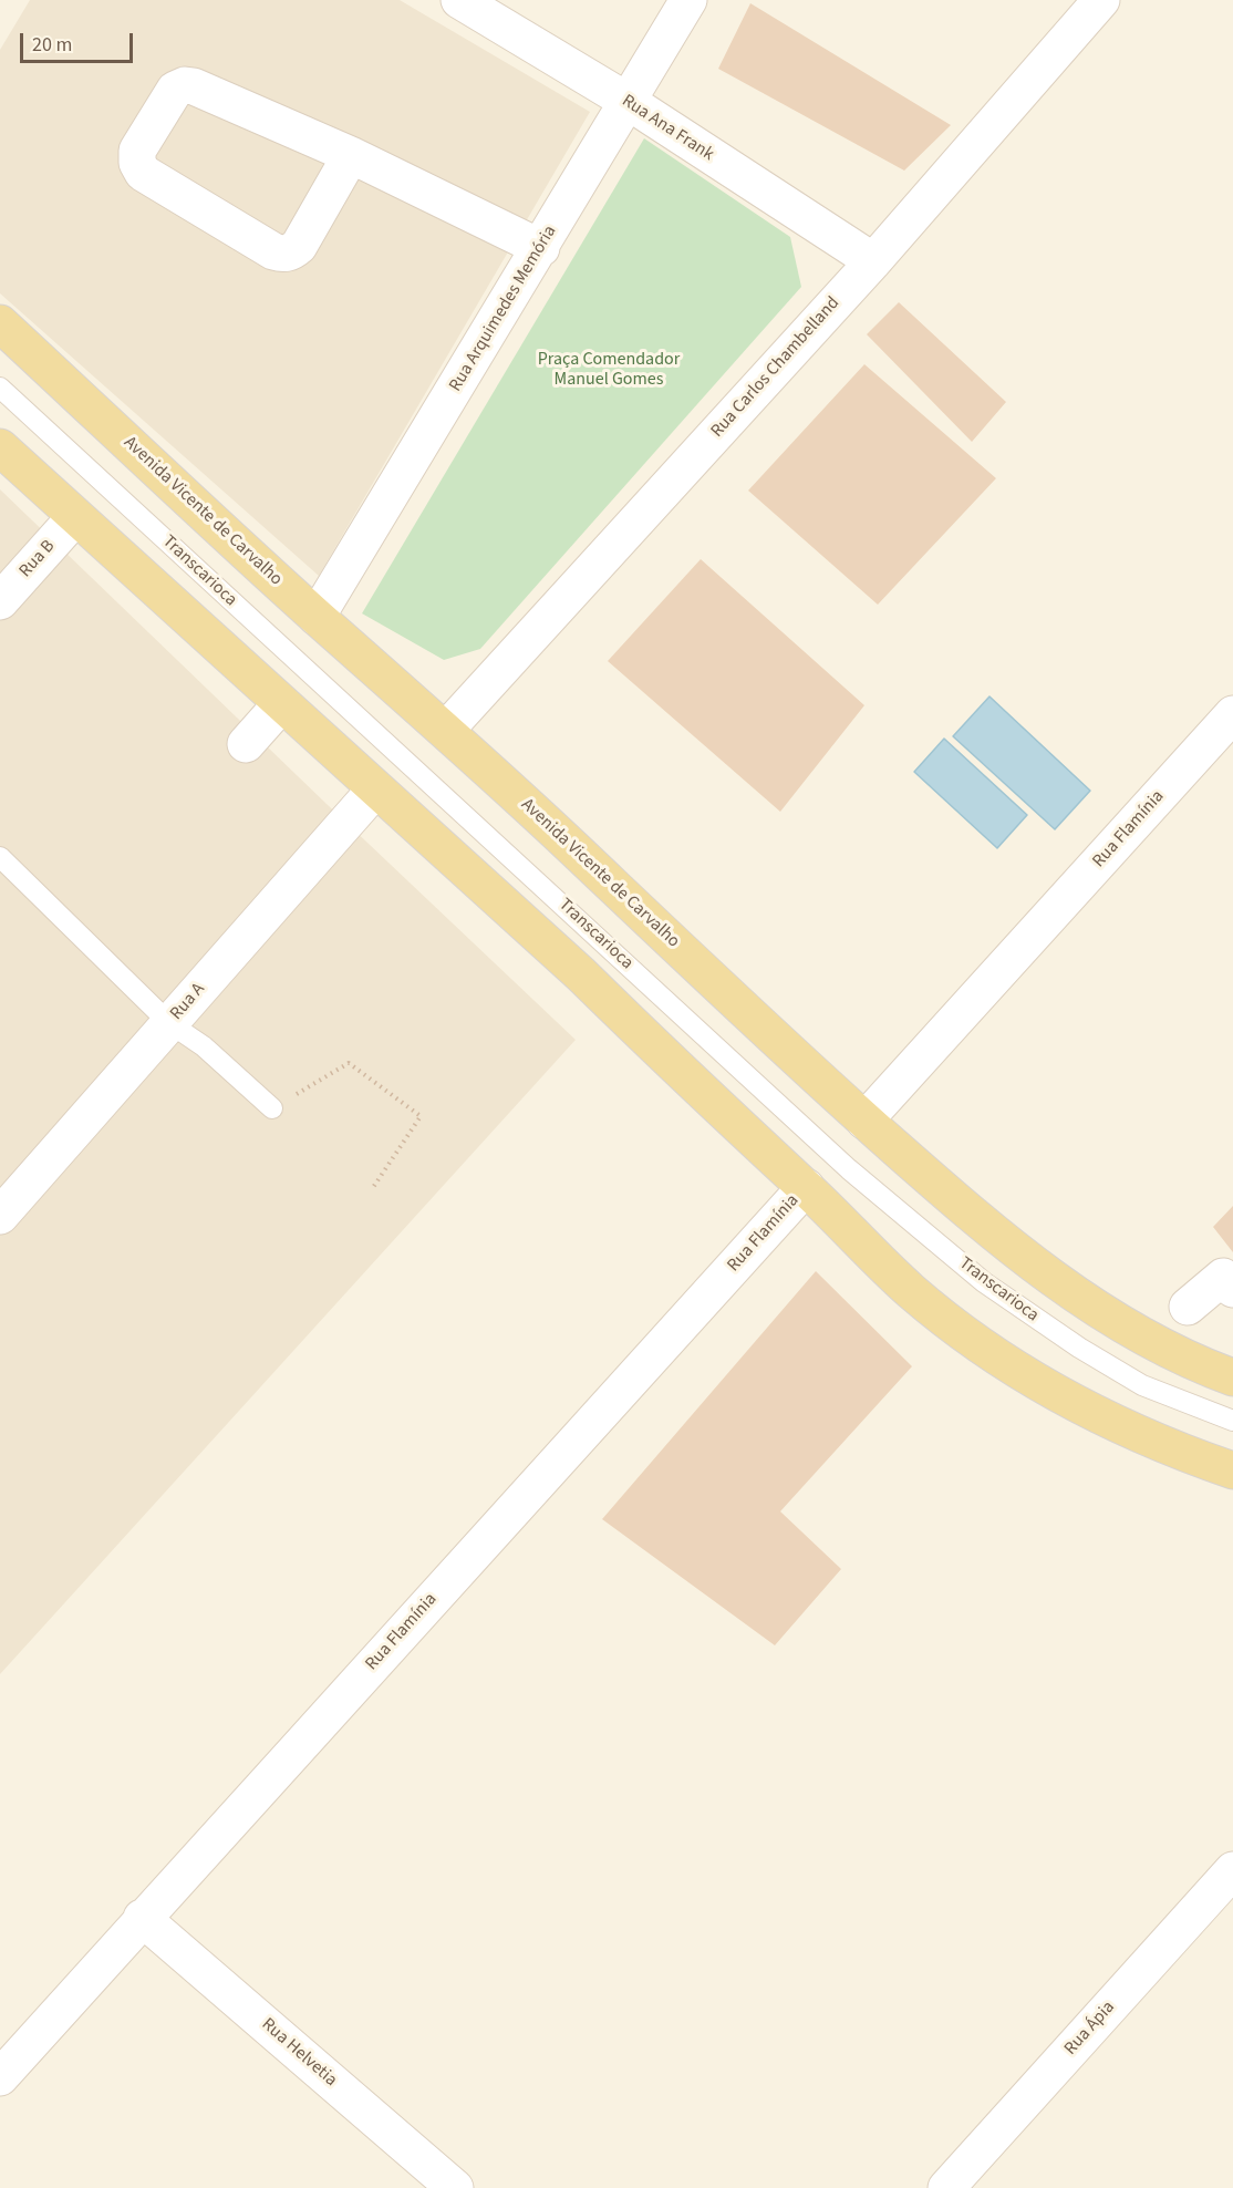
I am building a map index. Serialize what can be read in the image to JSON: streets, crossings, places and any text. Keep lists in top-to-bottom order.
{
  "streets": {
    "main road": ["Avenida Vicente de Carvalho"],
    "street": [
      "Rua Ana Frank",
      "Rua Arquimedes Memória",
      "Rua Carlos Chambelland",
      "Rua B",
      "Rua Flamínia",
      "Rua A",
      "Rua Ápia",
      "Rua Helvetia"
    ],
    "lane": ["Transcarioca"]
  },
  "crossings": [
    ["Rua Ana Frank", "Rua Arquimedes Memória"],
    ["Rua Ana Frank", "Rua Carlos Chambelland"],
    ["Rua Arquimedes Memória", "Avenida Vicente de Carvalho"],
    ["Rua Carlos Chambelland", "Avenida Vicente de Carvalho"],
    ["Avenida Vicente de Carvalho", "Rua Flamínia"],
    ["Rua Flamínia", "Rua Helvetia"]
  ],
  "parks": ["Praça Comendador Manuel Gomes"],
  "scale_bar": "20 m"
}
